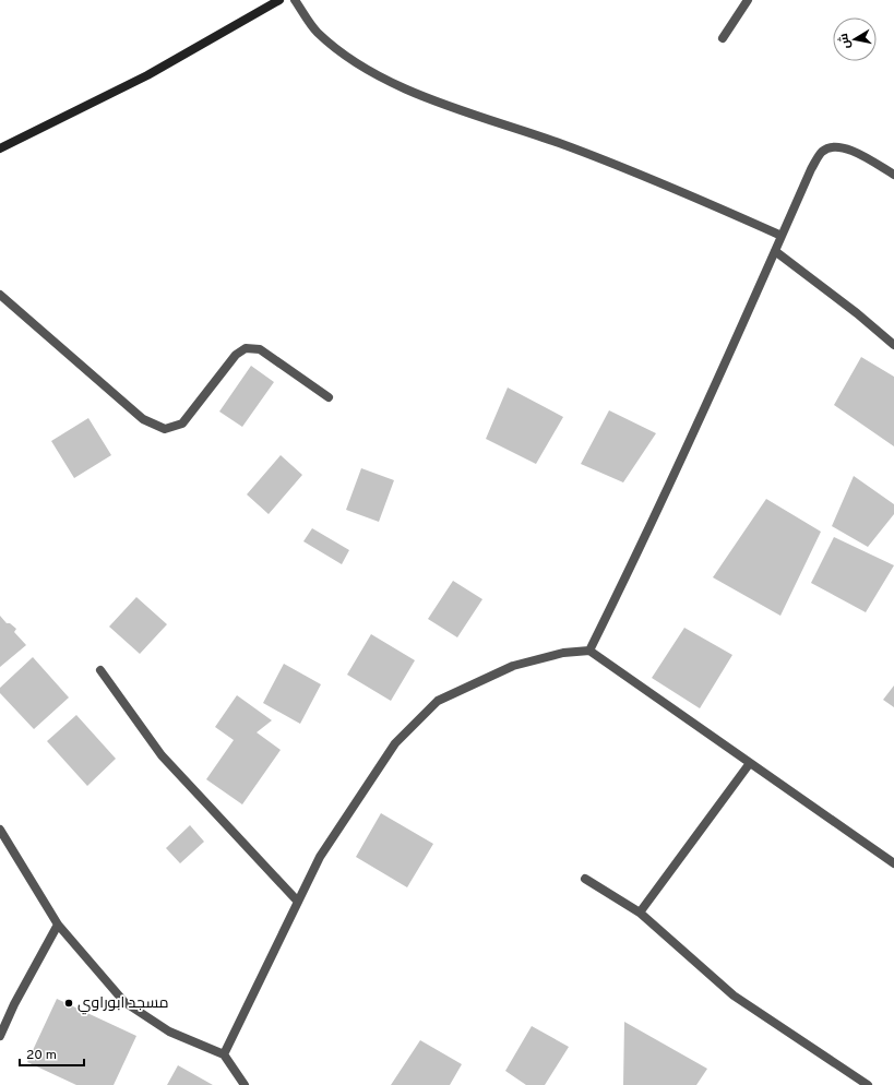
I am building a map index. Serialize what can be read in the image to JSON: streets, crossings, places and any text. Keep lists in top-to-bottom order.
{
  "places": ["مسجد ابوراوي"],
  "scale_bar": "20 m",
  "north": "left"
}
